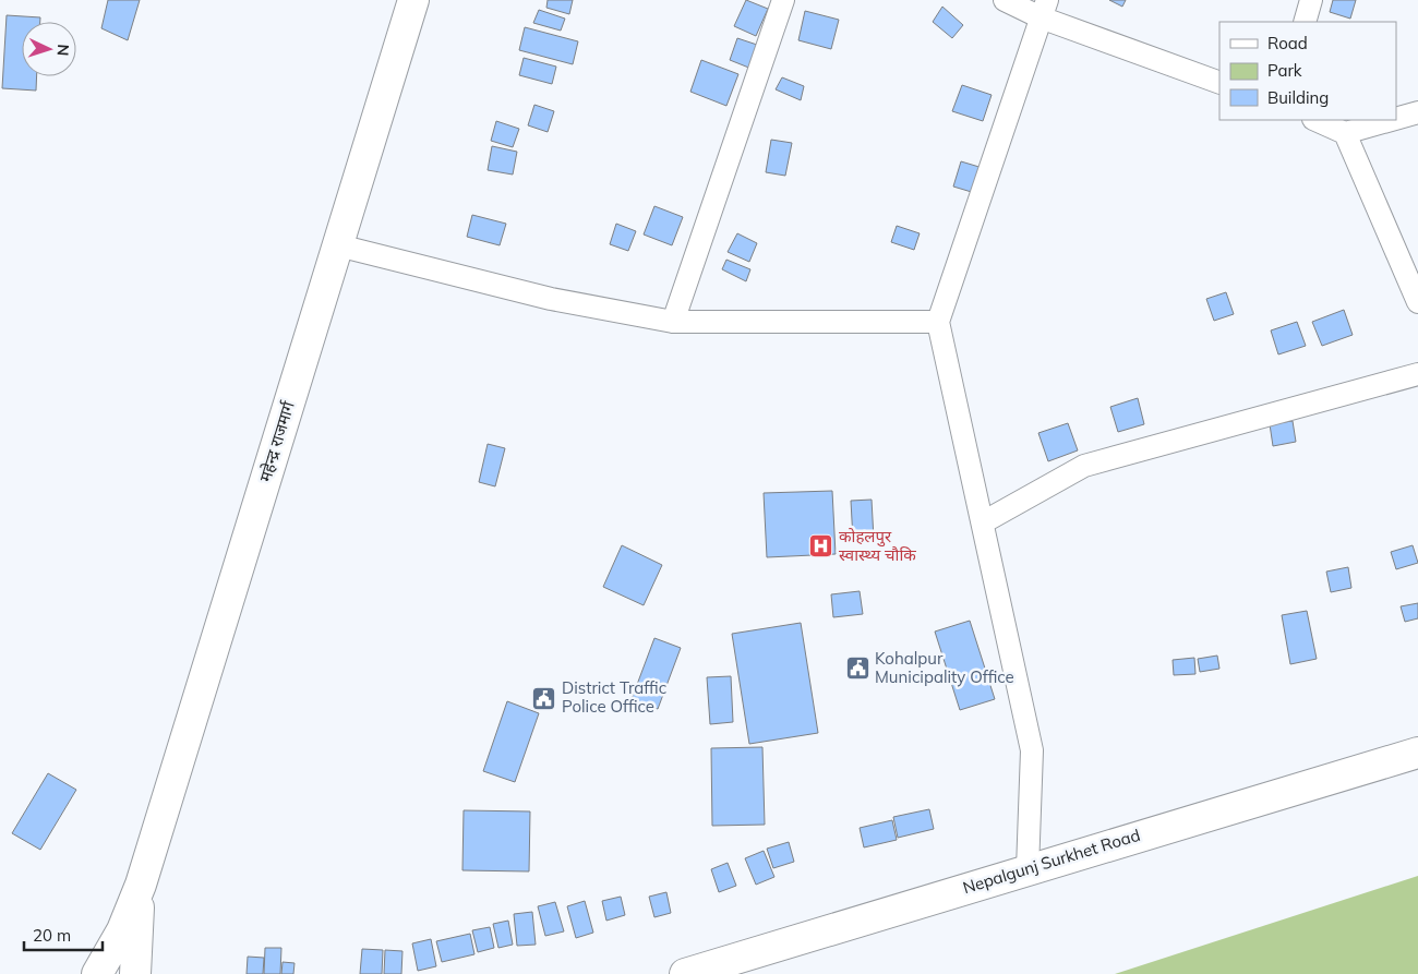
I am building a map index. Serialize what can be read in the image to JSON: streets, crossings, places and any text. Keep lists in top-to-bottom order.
{
  "streets": {
    "main road": ["महेन्द्र राजमार्ग", "Nepalgunj Surkhet Road"]
  },
  "places": {
    "hospital": ["कोहलपुर स्वास्थ्य चौकि"],
    "public building": ["Kohalpur Municipality Office", "District Traffic Police Office"]
  },
  "legend": ["Road", "Park", "Building"],
  "scale_bar": "20 m",
  "north": "right"
}
